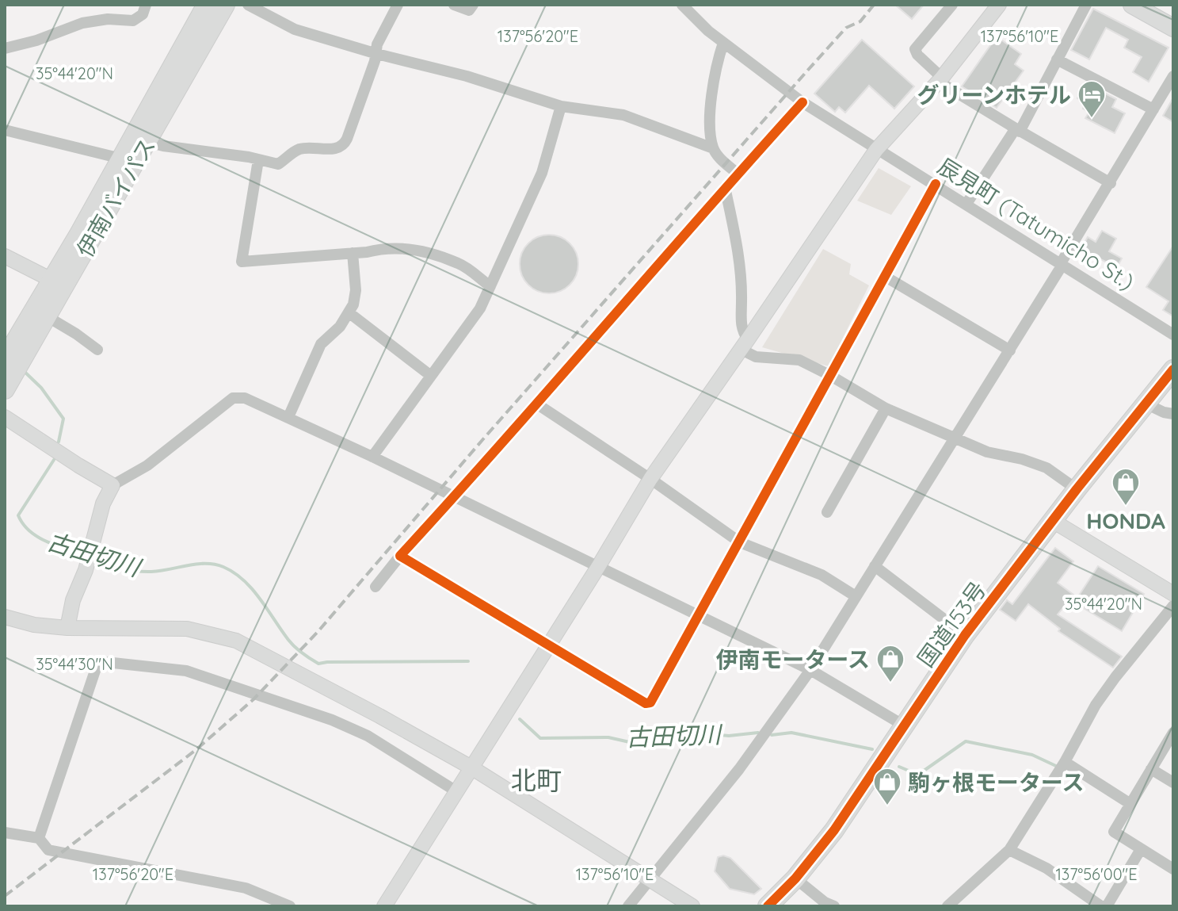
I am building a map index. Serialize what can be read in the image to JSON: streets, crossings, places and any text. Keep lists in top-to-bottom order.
{
  "streets": {
    "highway": ["伊南バイパス", "国道153号"],
    "street": ["辰見町 (Tatumicho St.)"]
  },
  "districts": ["北町"],
  "water": ["古田切川"],
  "places": {
    "hotel": ["グリーンホテル"],
    "shop": ["HONDA", "伊南モータース", "駒ヶ根モータース"]
  },
  "coordinates": [
    "137°56'20\"E",
    "137°56'10\"E",
    "35°44'20\"N",
    "35°44'30\"N",
    "137°56'00\"E"
  ]
}
